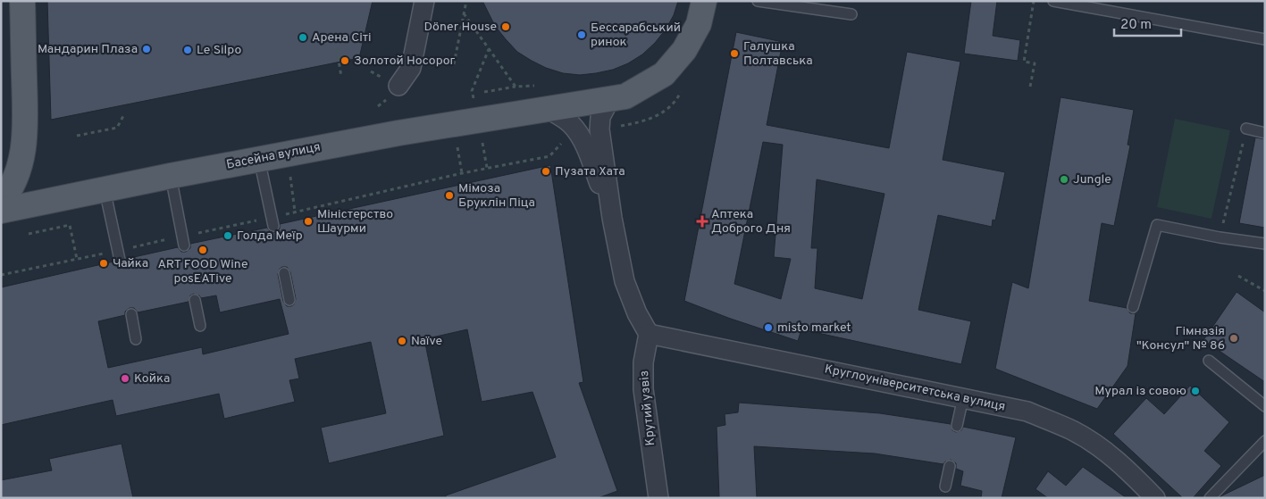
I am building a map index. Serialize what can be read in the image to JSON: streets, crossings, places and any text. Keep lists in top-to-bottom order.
{
  "streets": {
    "main road": ["Басейна вулиця"],
    "street": ["Круглоуніверситетська вулиця", "Крутий узвіз"]
  },
  "crossings": [
    ["Круглоуніверситетська вулиця", "Крутий узвіз"]
  ],
  "places": {
    "other": [
      "Döner House",
      "Бессарабський ринок",
      "Арена Сіті",
      "Мандарин Плаза",
      "Le Silpo",
      "Галушка Полтавська",
      "Золотой Носорог",
      "Пузата Хата",
      "Jungle",
      "Мімоза Бруклін Піца",
      "Міністерство Шаурми",
      "Голда Меїр",
      "ART FOOD Wine posEATive",
      "Чайка",
      "misto market",
      "Гімназія \"Консул\" № 86",
      "Naïve",
      "Койка",
      "Мурал із совою"
    ],
    "health": ["Аптека Доброго Дня"]
  },
  "scale_bar": "20 m"
}
